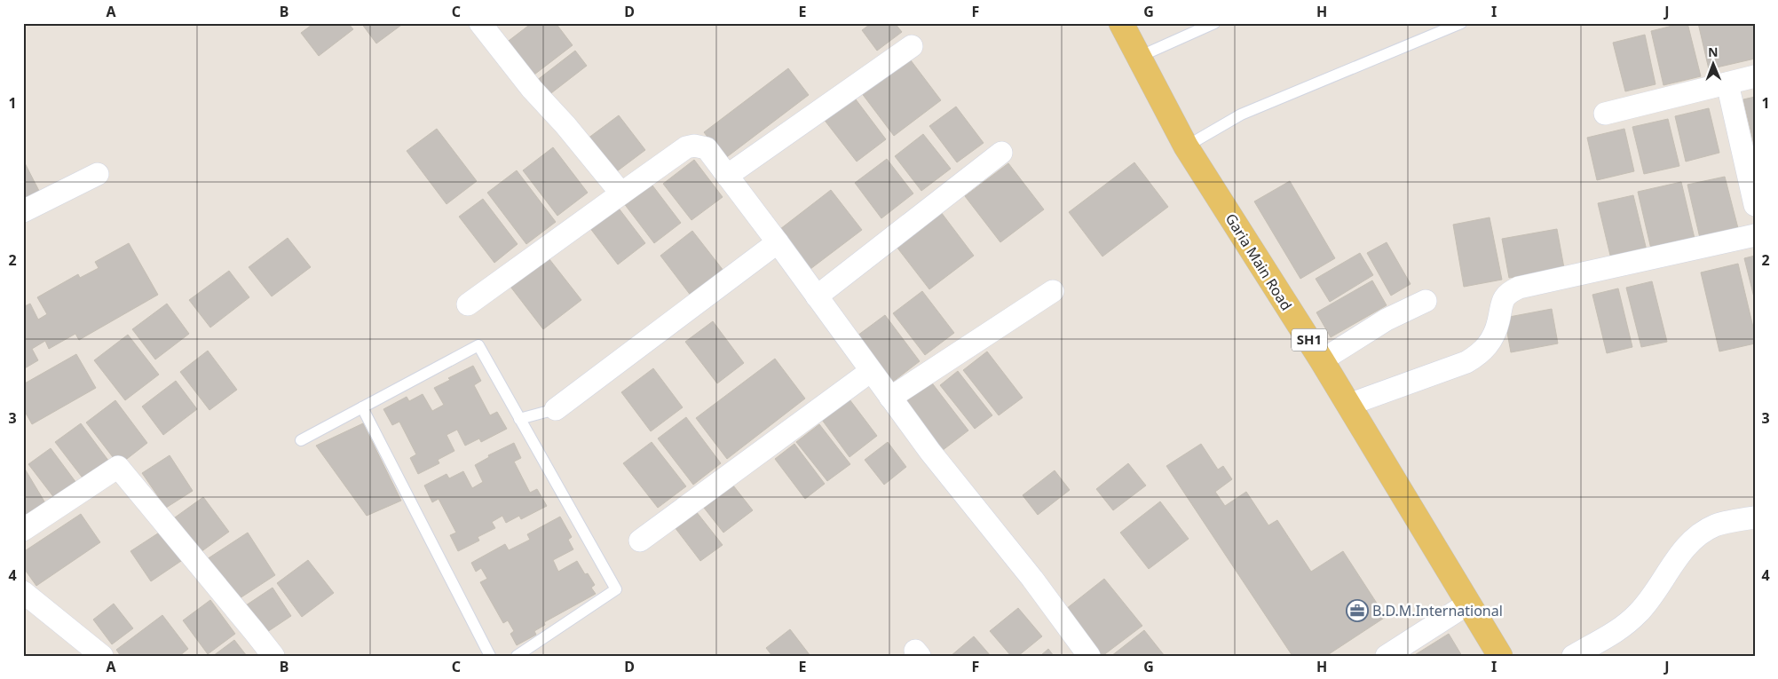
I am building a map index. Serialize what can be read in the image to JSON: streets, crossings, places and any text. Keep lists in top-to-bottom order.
{
  "streets": {
    "main road": ["Garia Main Road", "SH1"]
  },
  "places": {
    "office": ["B.D.M.International"]
  },
  "north": "top",
  "grid": {
    "columns": [
      "A",
      "B",
      "C",
      "D",
      "E",
      "F",
      "G",
      "H",
      "I",
      "J"
    ],
    "rows": [
      "1",
      "2",
      "3",
      "4"
    ]
  }
}
